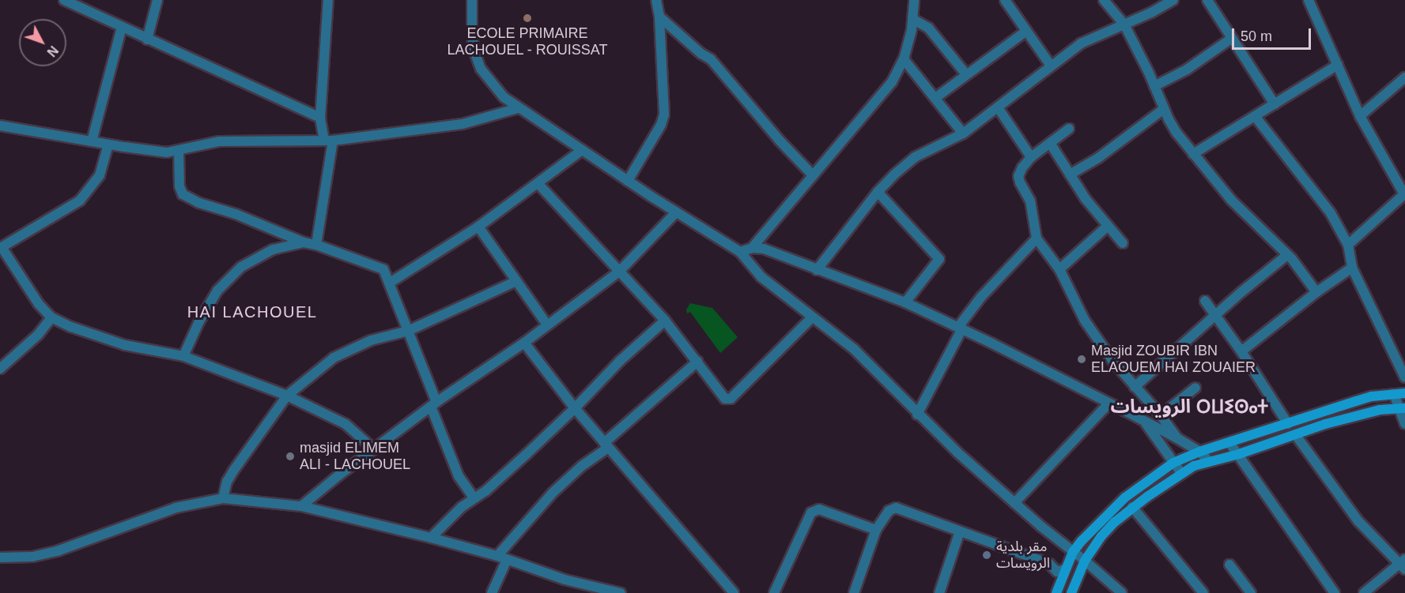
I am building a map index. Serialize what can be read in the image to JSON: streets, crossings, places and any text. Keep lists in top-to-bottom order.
{
  "districts": ["HAI LACHOUEL", "الرويسات ⵔⵡⵉⵙⴰⵜ"],
  "places": [
    "ECOLE PRIMAIRE LACHOUEL - ROUISSAT",
    "Masjid ZOUBIR IBN ELAOUEM HAI ZOUAIER",
    "masjid ELIMEM ALI - LACHOUEL",
    "مقر بلدية الرويسات"
  ],
  "scale_bar": "50 m",
  "north": "bottom right"
}
